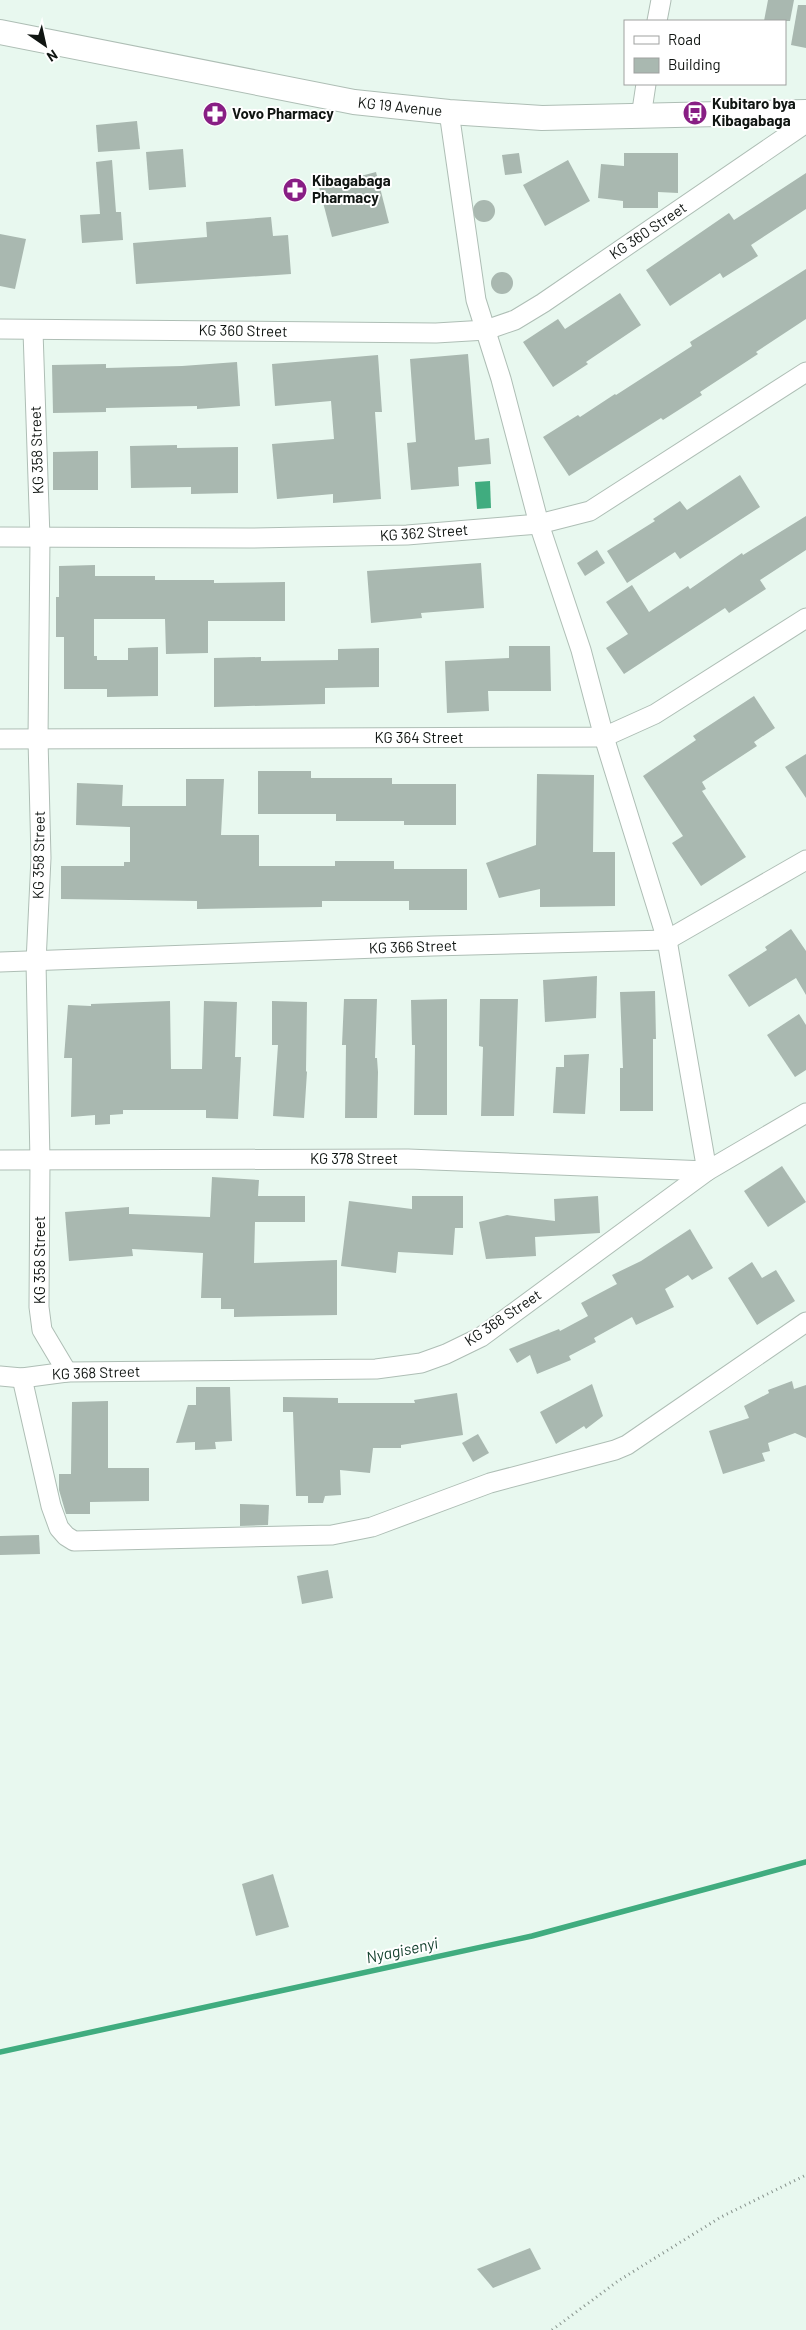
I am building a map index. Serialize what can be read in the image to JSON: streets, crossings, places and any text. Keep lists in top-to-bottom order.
{
  "streets": {
    "main road": ["KG 19 Avenue"],
    "street": [
      "KG 360 Street",
      "KG 358 Street",
      "KG 362 Street",
      "KG 364 Street",
      "KG 366 Street",
      "KG 378 Street",
      "KG 368 Street"
    ]
  },
  "crossings": [
    ["KG 360 Street", "KG 358 Street"],
    ["KG 358 Street", "KG 362 Street"],
    ["KG 358 Street", "KG 364 Street"],
    ["KG 358 Street", "KG 366 Street"],
    ["KG 358 Street", "KG 378 Street"],
    ["KG 358 Street", "KG 368 Street"],
    ["KG 378 Street", "KG 368 Street"]
  ],
  "water": ["Nyagisenyi"],
  "places": {
    "bus stop": ["Kubitaro bya Kibagabaga"],
    "pharmacy": ["Vovo Pharmacy", "Kibagabaga Pharmacy"]
  },
  "legend": ["Road", "Building"],
  "north": "bottom right"
}
